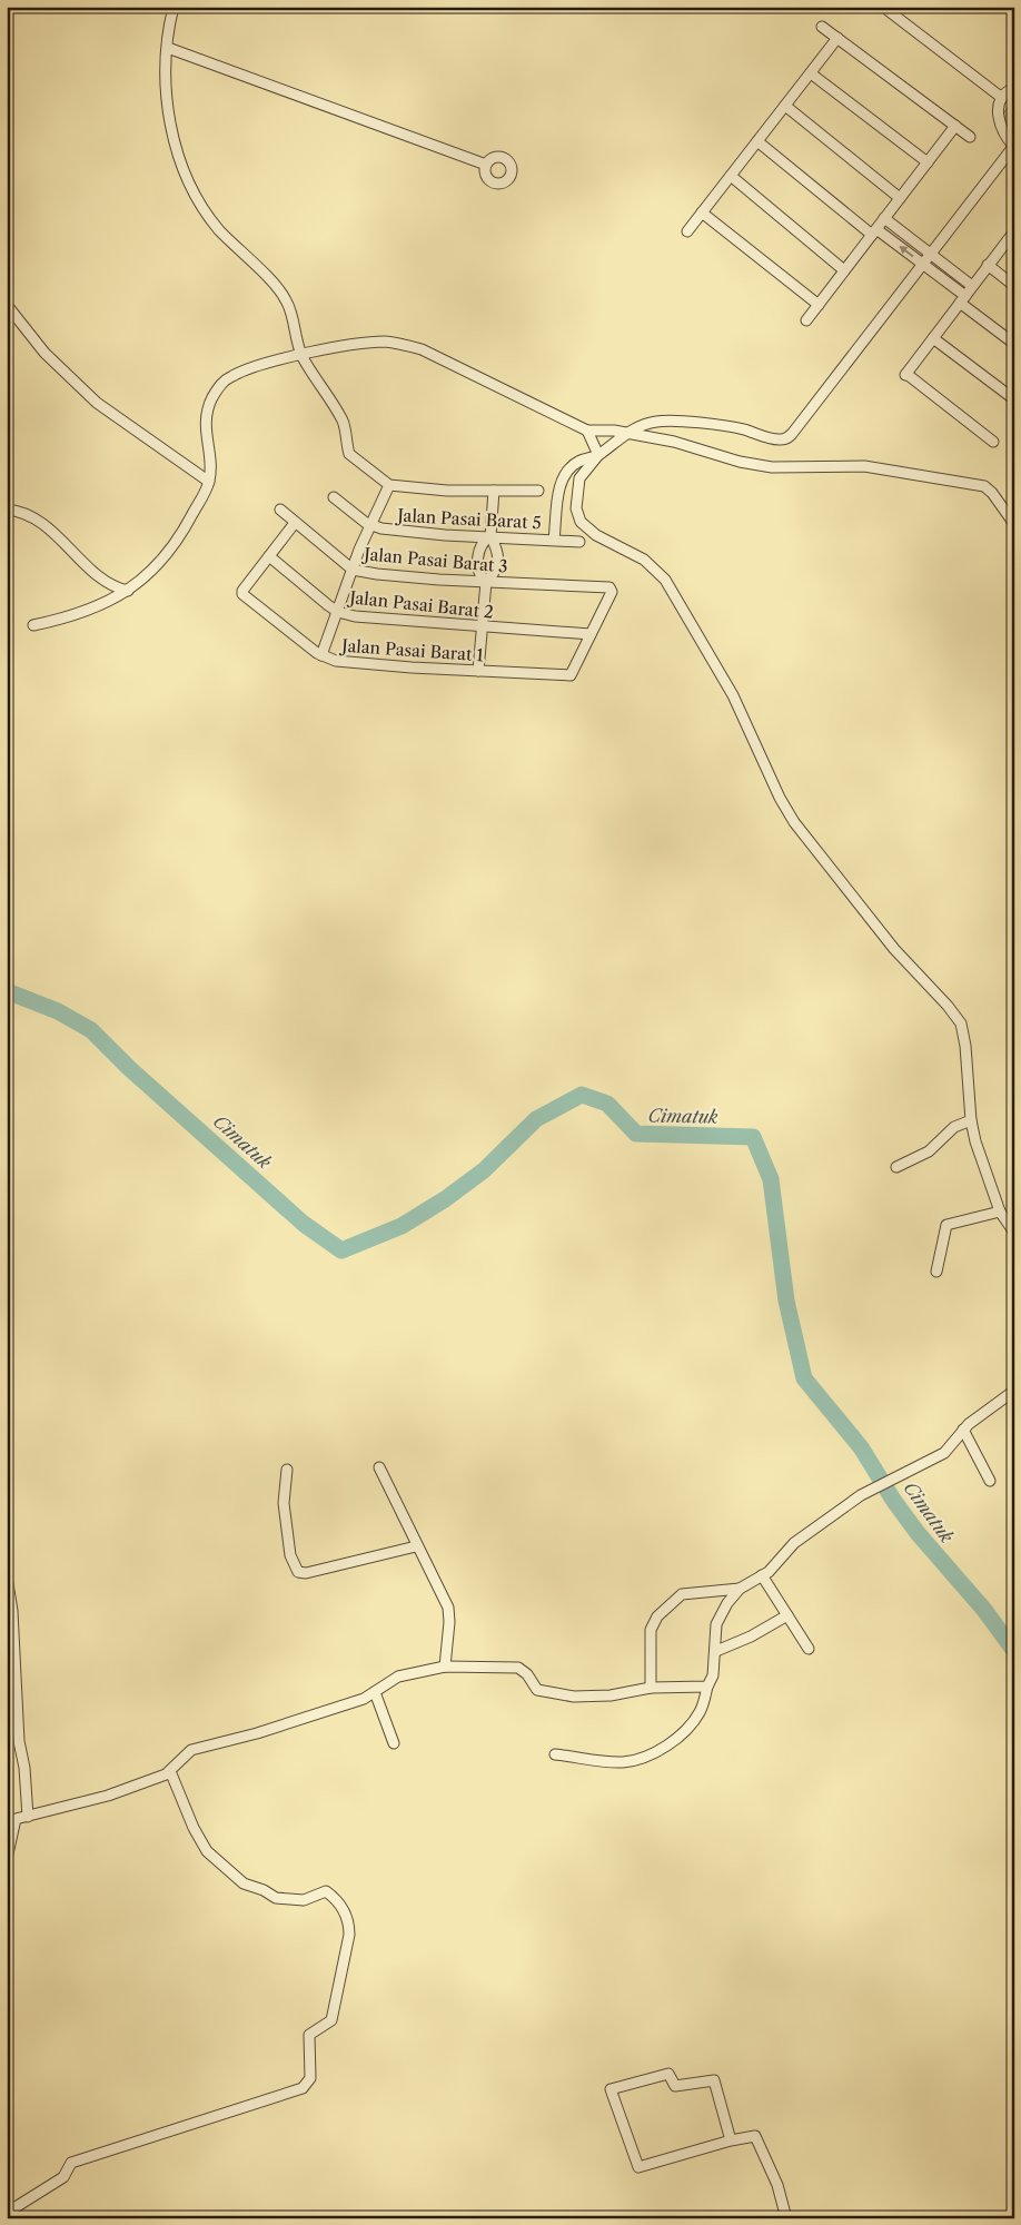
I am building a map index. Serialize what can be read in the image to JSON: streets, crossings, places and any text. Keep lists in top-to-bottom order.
{
  "streets": {
    "street": [
      "Jalan Pasai Barat 5",
      "Jalan Pasai Barat 3",
      "Jalan Pasai Barat 2",
      "Jalan Pasai Barat 1"
    ]
  },
  "crossings": [
    ["Jalan Pasai Barat 3", "Jalan Pasai Barat 2"],
    ["Jalan Pasai Barat 3", "Jalan Pasai Barat 1"],
    ["Jalan Pasai Barat 2", "Jalan Pasai Barat 1"]
  ],
  "water": ["Cimatuk"]
}
